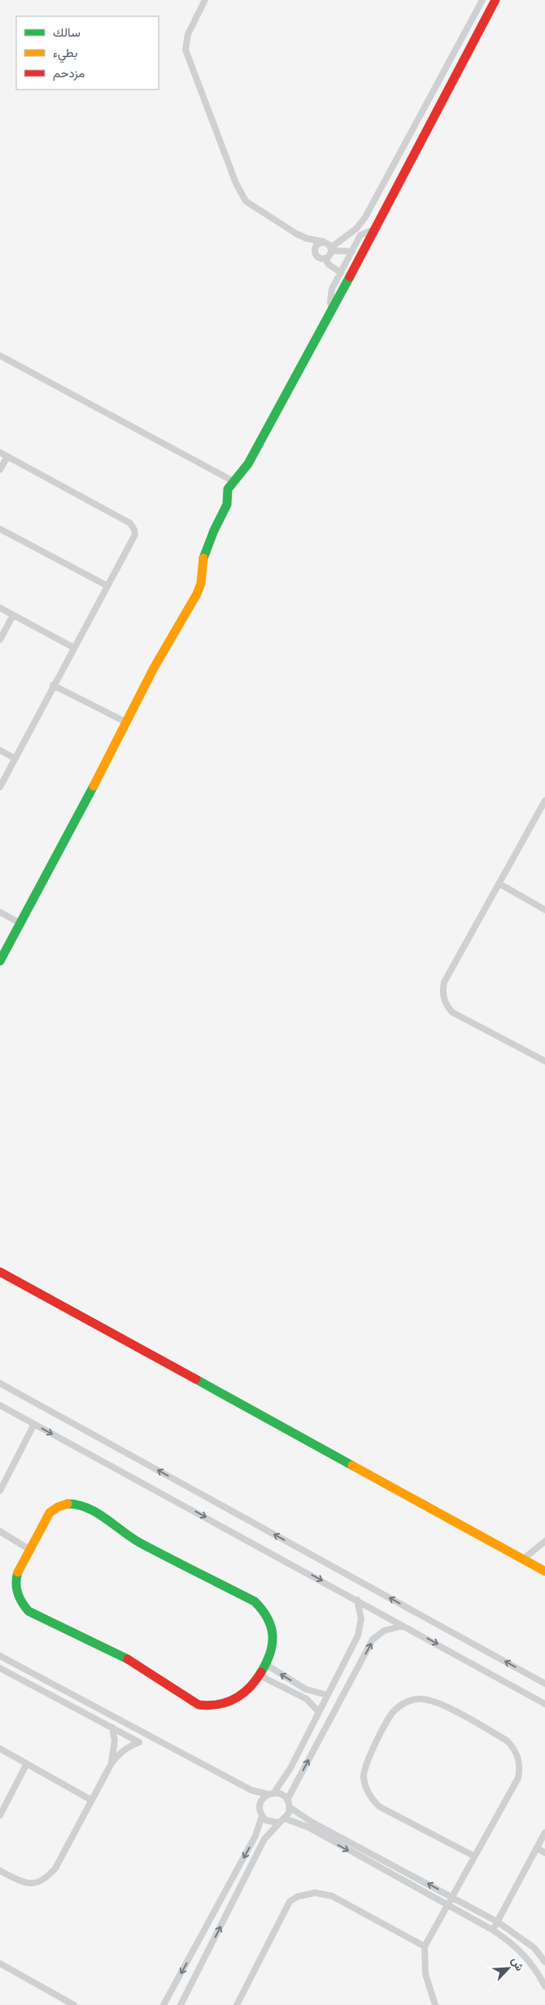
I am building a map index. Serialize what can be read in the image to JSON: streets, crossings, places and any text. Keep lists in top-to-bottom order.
{
  "legend": ["سالك", "بطيء", "مزدحم"],
  "north": "top right"
}
